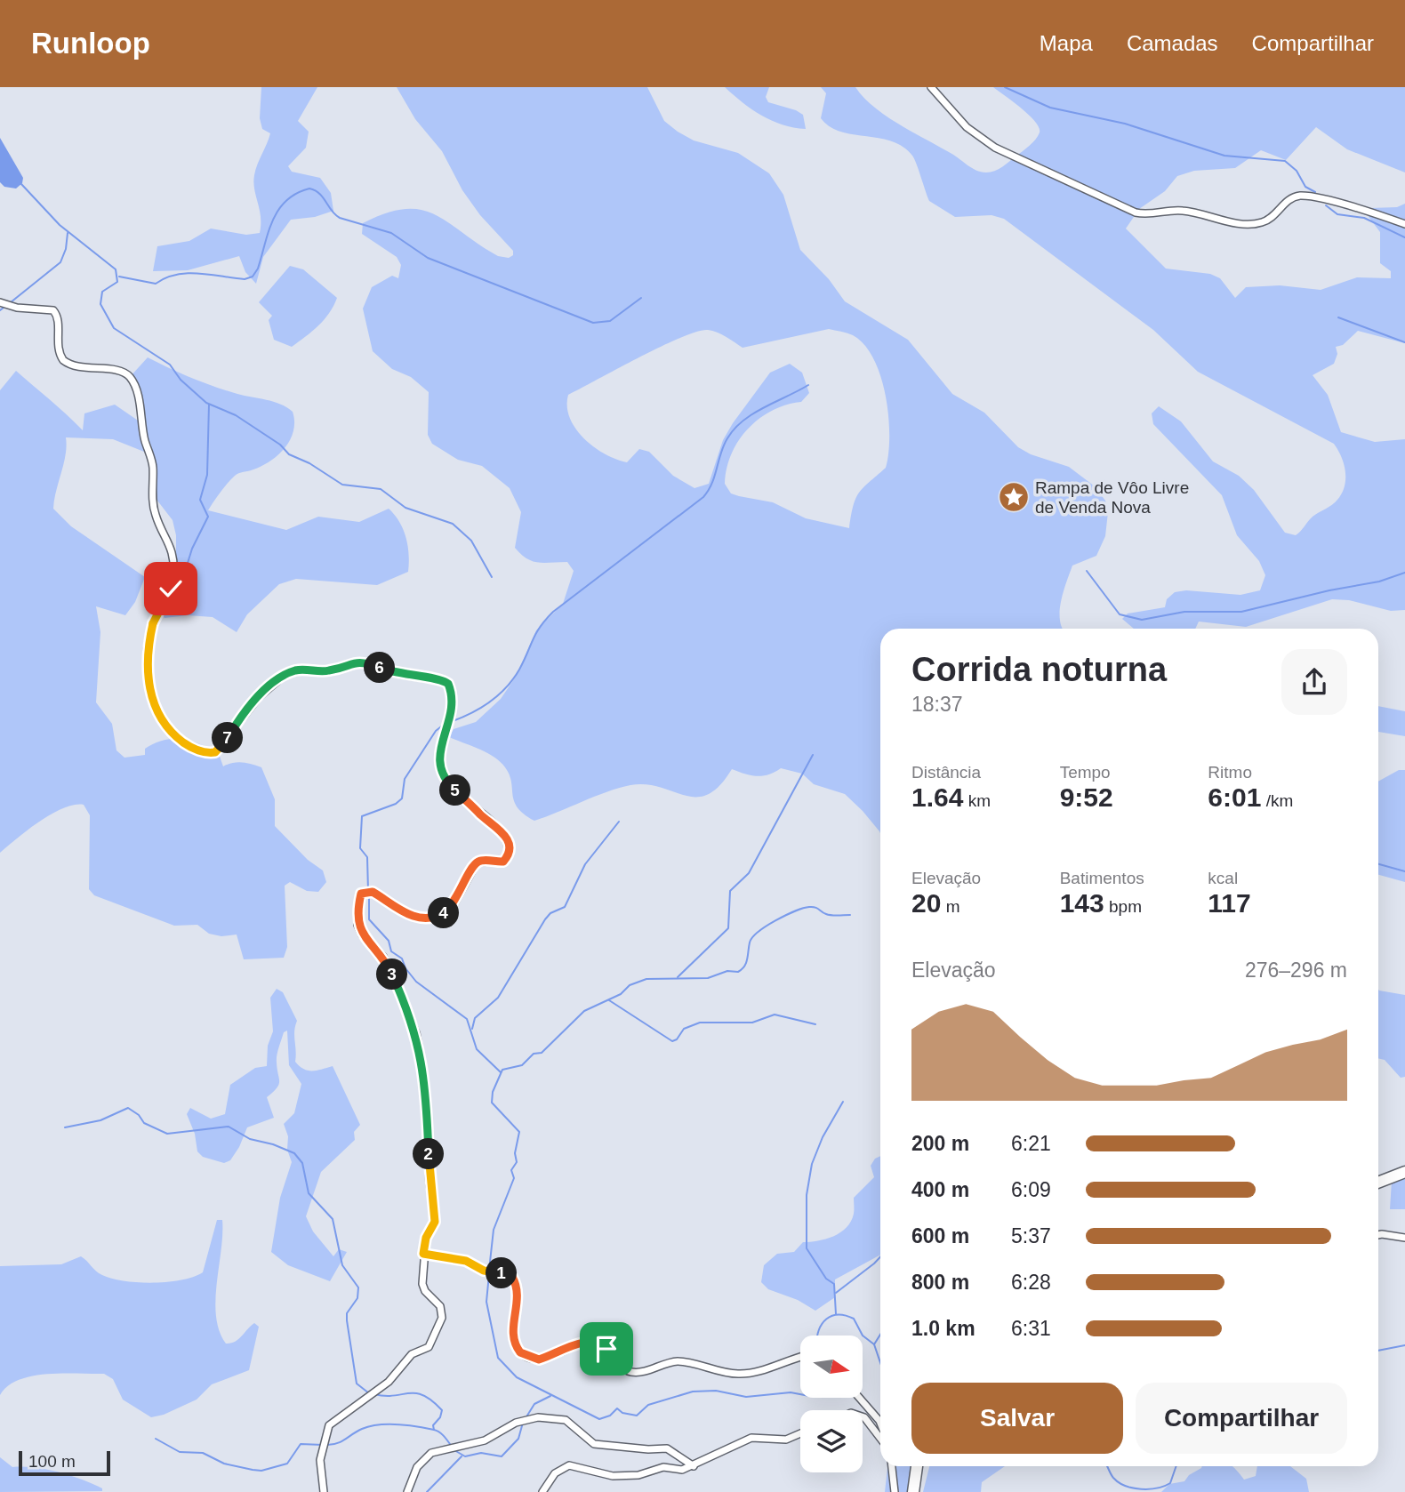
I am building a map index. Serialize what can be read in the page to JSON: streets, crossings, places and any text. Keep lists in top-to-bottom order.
{
  "places": {
    "place": ["Rampa de Vôo Livre de Venda Nova"]
  },
  "scale_bar": "100 m",
  "north": "right",
  "page": {
    "header": "Runloop",
    "nav": ["Mapa", "Camadas", "Compartilhar"],
    "heading": ["Corrida noturna", "18:37"],
    "pins": [
      "6",
      "7",
      "5",
      "4",
      "3",
      "2",
      "1"
    ],
    "stats": [
      ["Distância", "1.64 km"],
      ["Tempo", "9:52"],
      ["Ritmo", "6:01 /km"],
      ["Elevação", "20 m"],
      ["Batimentos", "143 bpm"],
      ["kcal", "117"]
    ],
    "chart": ["Elevação", "276–296 m"],
    "list": [
      {
        "name": "200 m",
        "note": "6:21"
      },
      {
        "name": "400 m",
        "note": "6:09"
      },
      {
        "name": "600 m",
        "note": "5:37"
      },
      {
        "name": "800 m",
        "note": "6:28"
      },
      {
        "name": "1.0 km",
        "note": "6:31"
      }
    ],
    "buttons": ["Salvar", "Compartilhar"],
    "scale": "100 m"
  }
}
